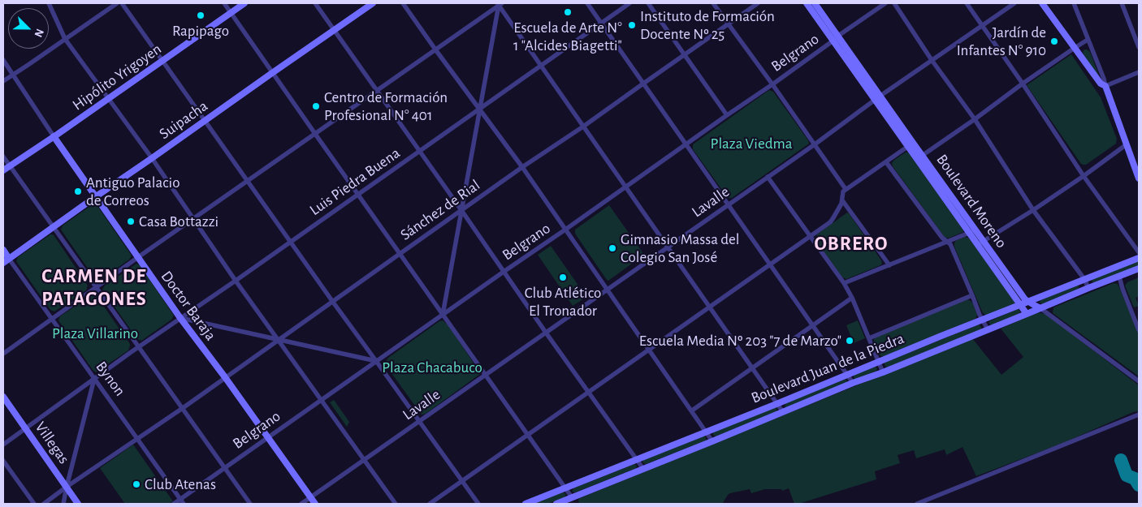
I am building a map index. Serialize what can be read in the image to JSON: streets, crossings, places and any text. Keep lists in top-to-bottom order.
{
  "streets": {
    "main road": [
      "Hipólito Yrigoyen",
      "Suipacha",
      "Boulevard Moreno",
      "Doctor Baraja",
      "Boulevard Juan de la Piedra",
      "Bynon",
      "Villegas"
    ],
    "street": [
      "Belgrano",
      "Luis Piedra Buena",
      "Lavalle",
      "Sánchez de Rial"
    ]
  },
  "crossings": [
    ["Belgrano", "Boulevard Moreno"],
    ["Belgrano", "Doctor Baraja"],
    ["Belgrano", "Bynon"],
    ["Hipólito Yrigoyen", "Doctor Baraja"],
    ["Suipacha", "Doctor Baraja"],
    ["Suipacha", "Bynon"],
    ["Luis Piedra Buena", "Doctor Baraja"],
    ["Luis Piedra Buena", "Bynon"],
    ["Luis Piedra Buena", "Villegas"],
    ["Boulevard Moreno", "Lavalle"],
    ["Boulevard Moreno", "Boulevard Juan de la Piedra"],
    ["Lavalle", "Doctor Baraja"],
    ["Sánchez de Rial", "Doctor Baraja"],
    ["Sánchez de Rial", "Bynon"],
    ["Sánchez de Rial", "Villegas"]
  ],
  "districts": ["OBRERO", "CARMEN DE PATAGONES"],
  "parks": ["Plaza Viedma", "Plaza Villarino", "Plaza Chacabuco"],
  "places": [
    "Escuela de Arte N° 1 \"Alcides Biagetti\"",
    "Rapipago",
    "Instituto de Formación Docente Nº 25",
    "Jardín de Infantes N° 910",
    "Centro de Formación Profesional N° 401",
    "Antiguo Palacio de Correos",
    "Casa Bottazzi",
    "Gimnasio Massa del Colegio San José",
    "Club Atlético El Tronador",
    "Escuela Media Nº 203 \"7 de Marzo\"",
    "Club Atenas"
  ],
  "north": "bottom right"
}
